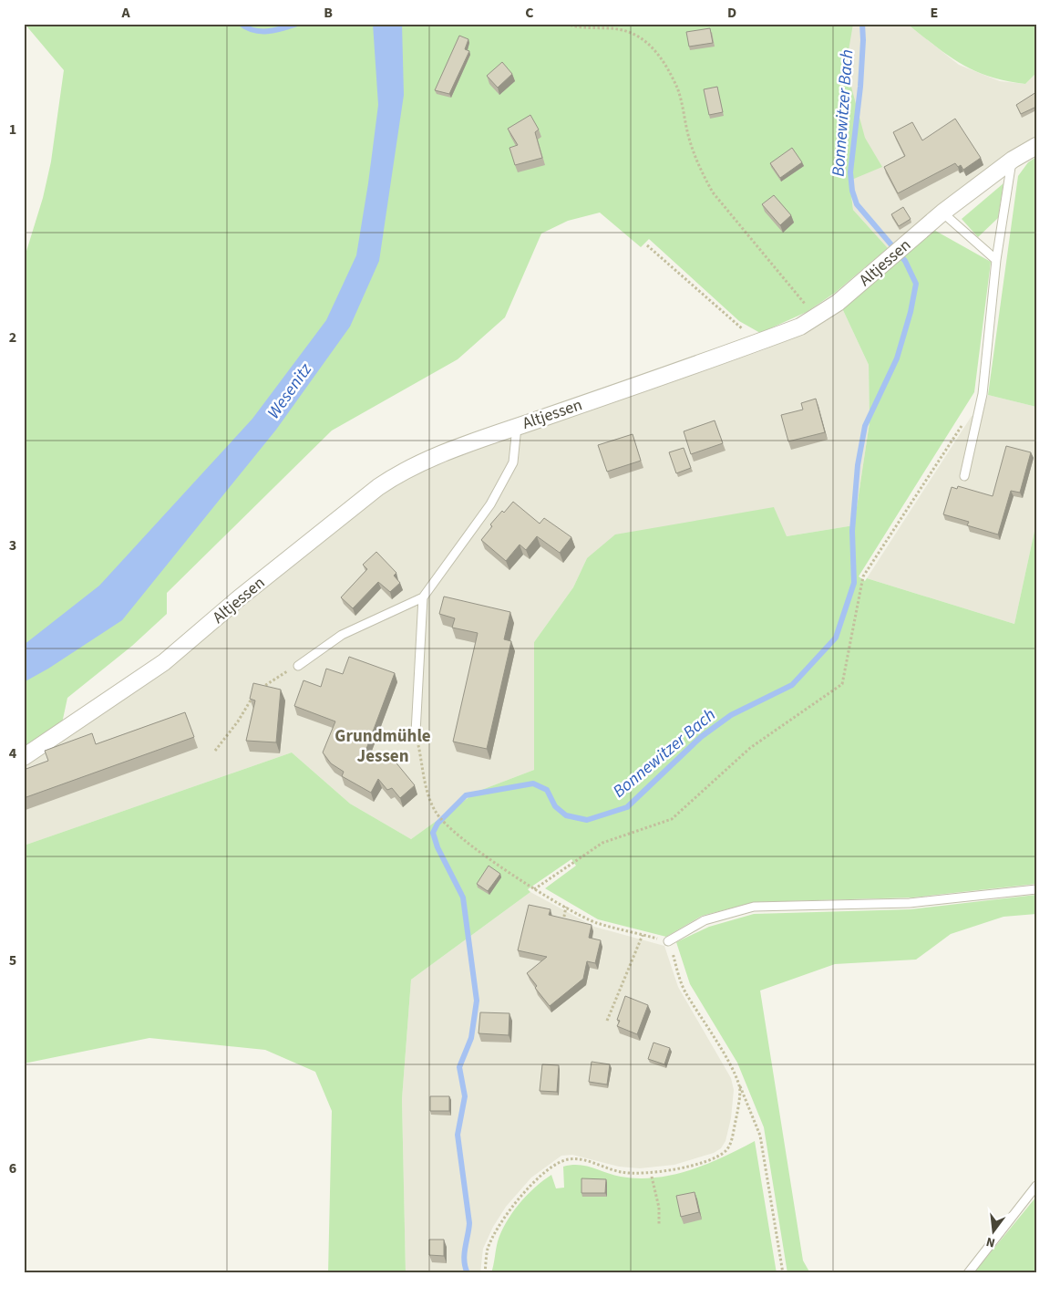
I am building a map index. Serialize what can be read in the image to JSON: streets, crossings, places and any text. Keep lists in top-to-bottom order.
{
  "streets": {
    "street": ["Altjessen"]
  },
  "districts": ["Grundmühle Jessen"],
  "water": ["Bonnewitzer Bach", "Wesenitz"],
  "north": "bottom",
  "grid": {
    "columns": [
      "A",
      "B",
      "C",
      "D",
      "E"
    ],
    "rows": [
      "1",
      "2",
      "3",
      "4",
      "5",
      "6"
    ]
  }
}
